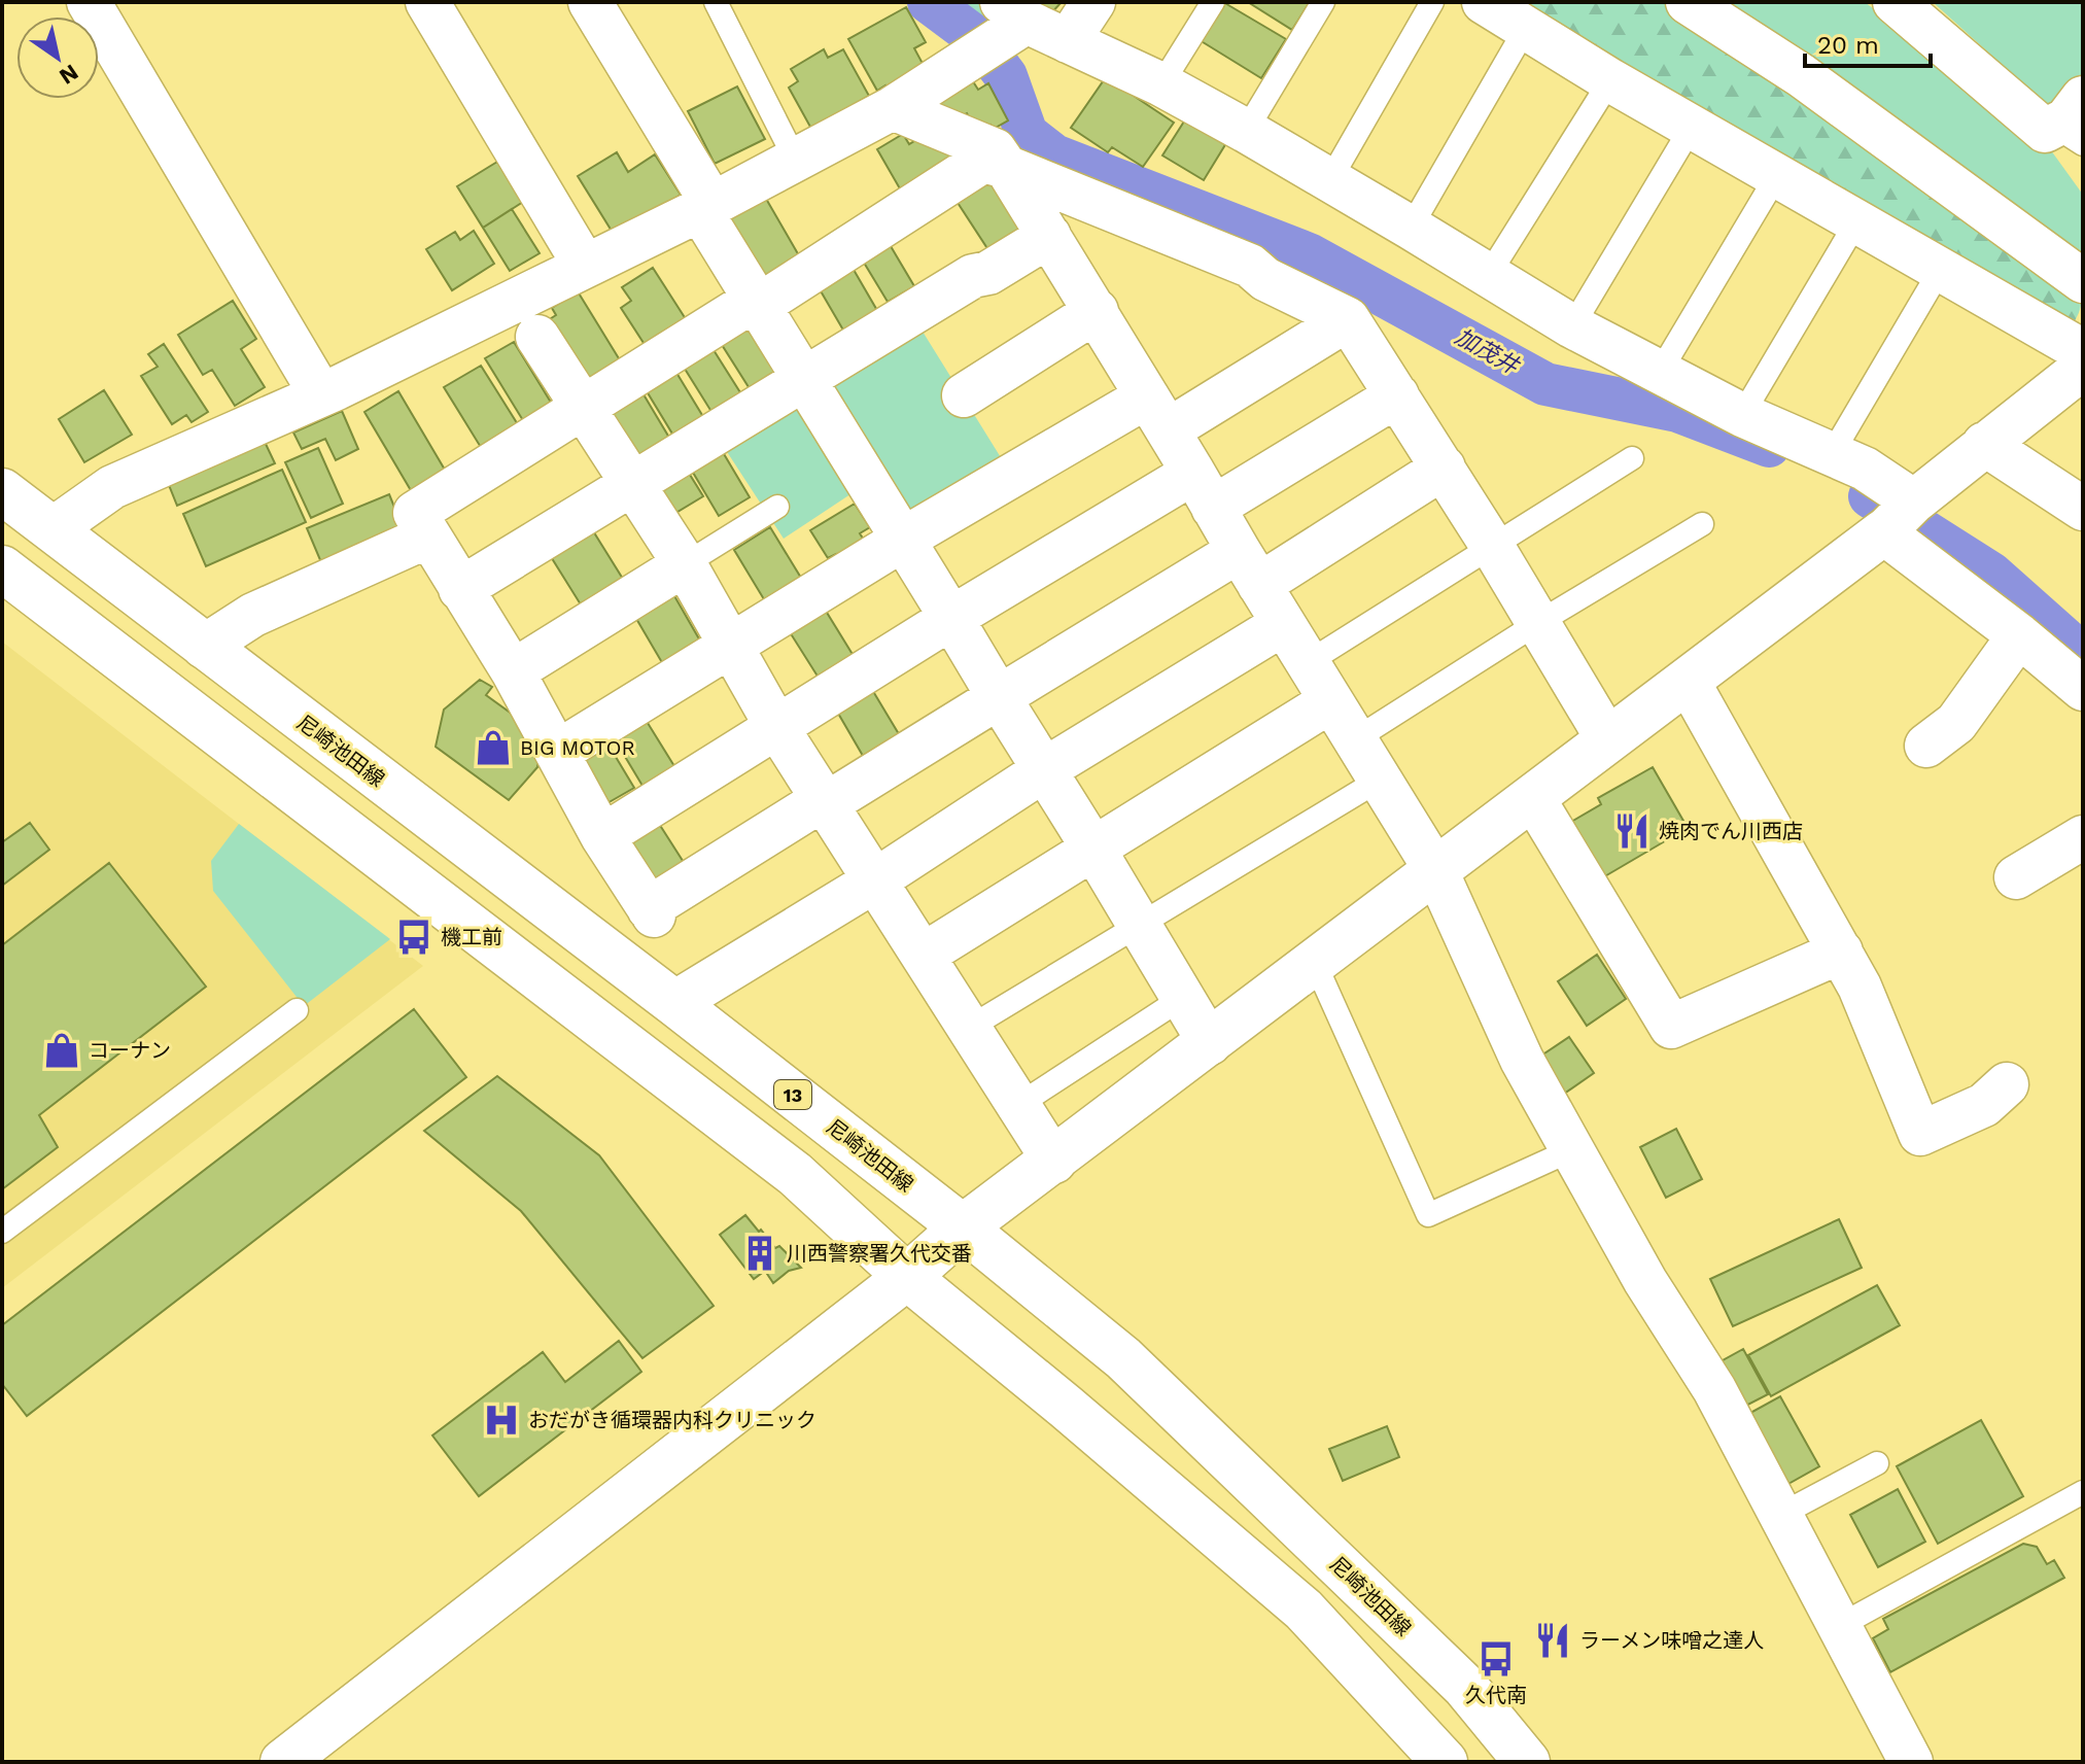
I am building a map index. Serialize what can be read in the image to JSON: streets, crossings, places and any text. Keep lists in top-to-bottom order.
{
  "streets": {
    "main road": ["尼崎池田線", "13"]
  },
  "water": ["加茂井"],
  "places": {
    "shop": ["BIG MOTOR", "コーナン"],
    "restaurant": ["焼肉でん川西店", "ラーメン味噌之達人"],
    "bus stop": ["機工前", "久代南"],
    "building": ["川西警察署久代交番"],
    "hospital": ["おだがき循環器内科クリニック"]
  },
  "scale_bar": "20 m",
  "north": "bottom right"
}
